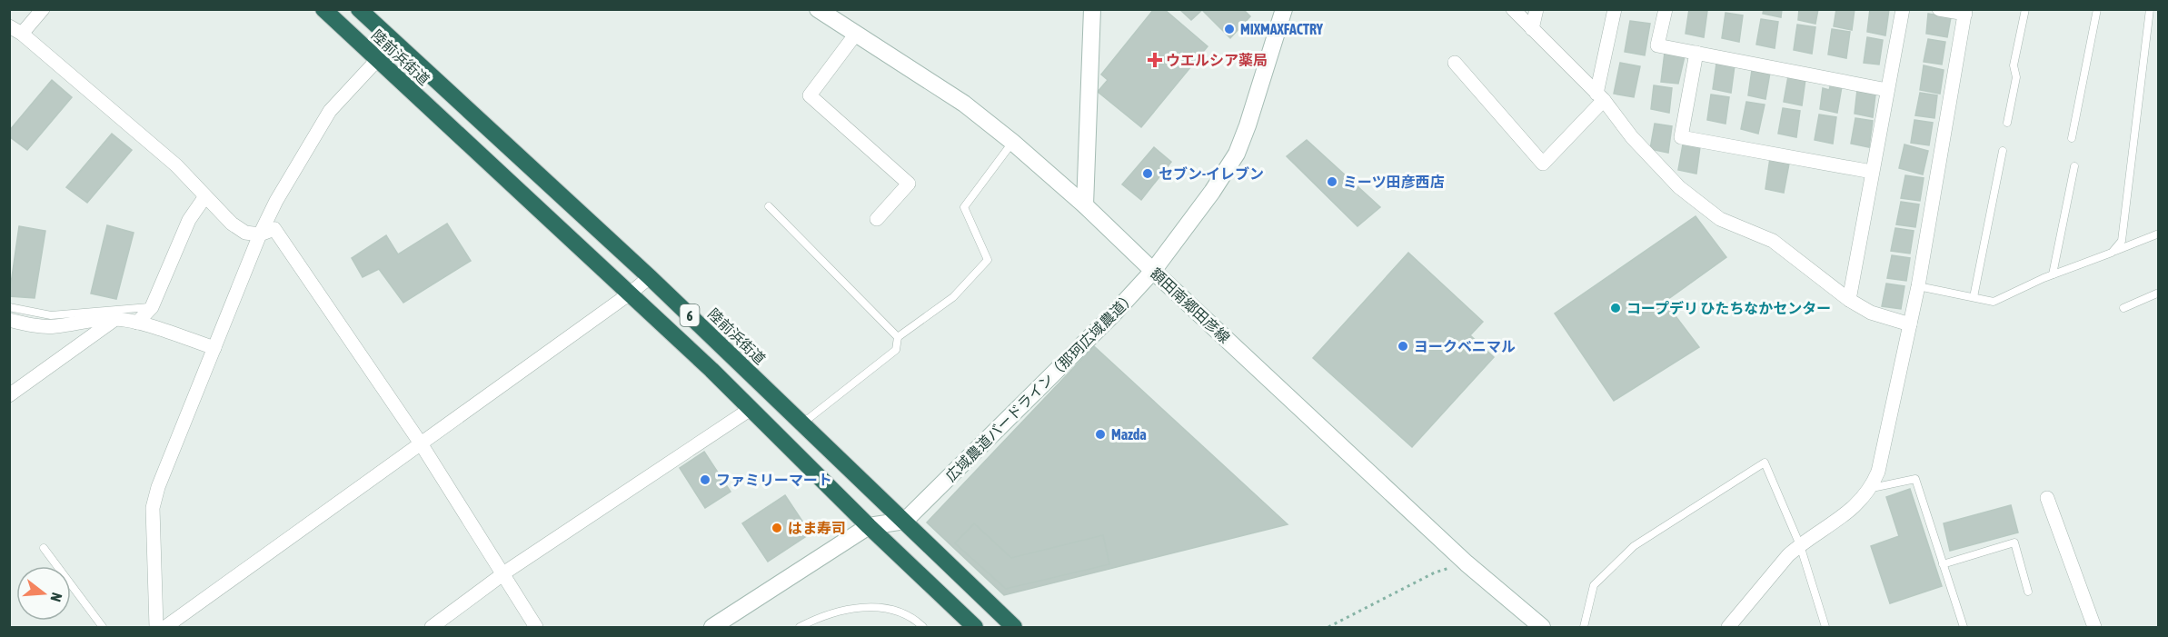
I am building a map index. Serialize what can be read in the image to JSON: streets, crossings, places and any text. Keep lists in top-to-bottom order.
{
  "streets": {
    "highway": ["陸前浜街道", "6"],
    "street": ["額田南郷田彦線", "広域農道バードライン（那珂広域農道）"]
  },
  "crossings": [
    ["陸前浜街道", "広域農道バードライン（那珂広域農道）"],
    ["額田南郷田彦線", "広域農道バードライン（那珂広域農道）"]
  ],
  "places": {
    "other": [
      "MIXMAXFACTRY",
      "セブン-イレブン",
      "ミーツ田彦西店",
      "コープデリ ひたちなかセンター",
      "ヨークベニマル",
      "Mazda",
      "ファミリーマート",
      "はま寿司"
    ],
    "health": ["ウエルシア薬局"]
  },
  "north": "right"
}
